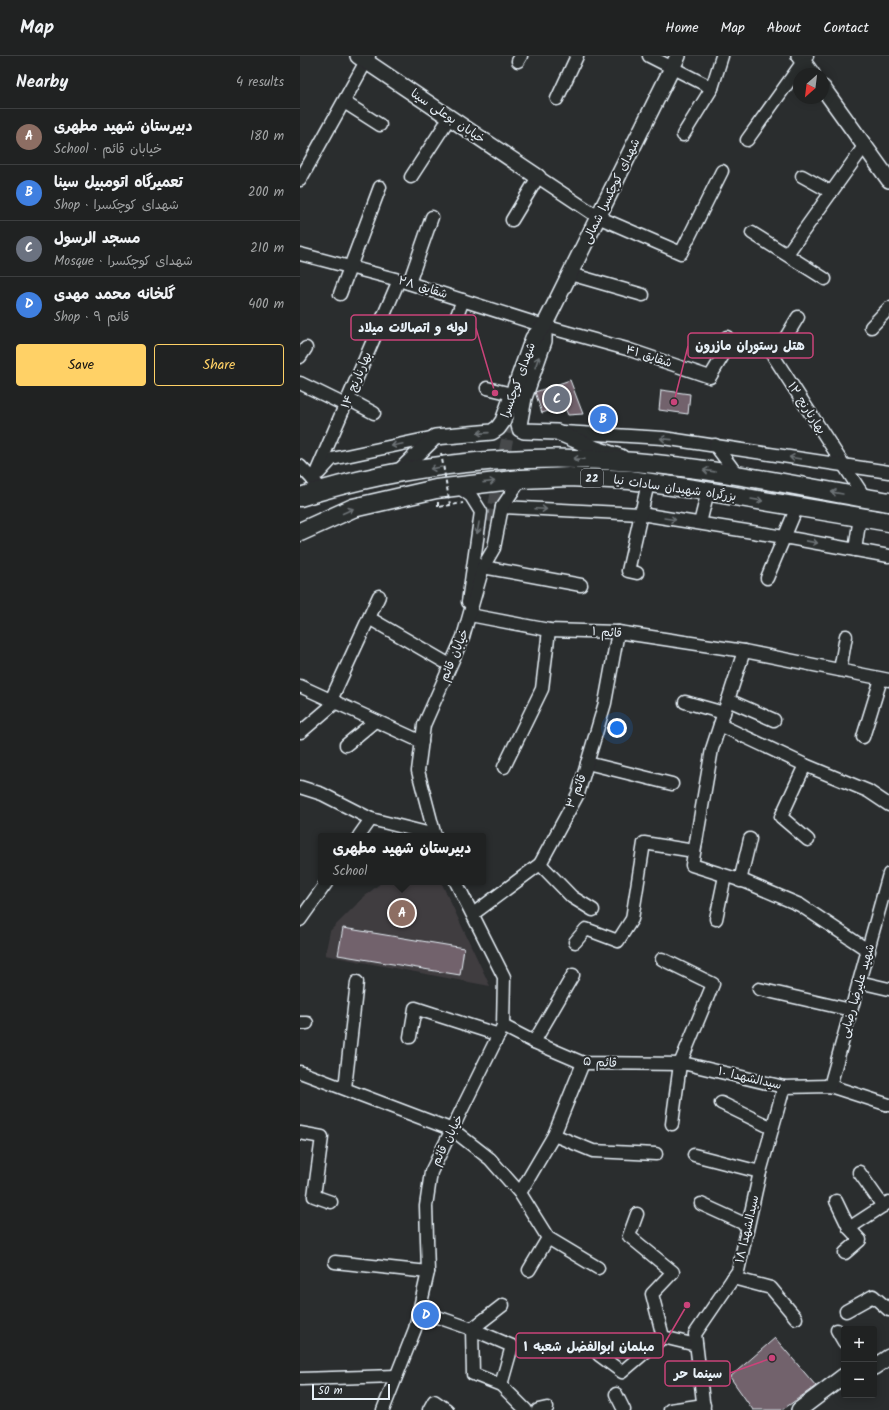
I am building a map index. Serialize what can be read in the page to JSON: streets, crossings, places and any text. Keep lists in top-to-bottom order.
{
  "streets": {
    "highway": ["22", "بزرگراه شهیدان سادات نیا"],
    "main road": ["خیابان بوعلی سینا", "شهدای کوچکسرا شمالی", "شهدای کوچکسرا"],
    "street": [
      "شقایق ۲۸",
      "شقایق ۴۱",
      "بهارنارنج ۱۴",
      "بهارنارنج ۱۲",
      "قائم ۱",
      "خیابان قائم",
      "قائم ۳",
      "شهید علیرضا رضایی",
      "قائم ۵",
      "سیدالشهدا ۱۰",
      "سیدالشهدا ۱۸"
    ]
  },
  "crossings": [
    ["شهدای کوچکسرا شمالی", "شقایق ۲۸"],
    ["شهدای کوچکسرا شمالی", "شقایق ۴۱"],
    ["شهدای کوچکسرا شمالی", "شهدای کوچکسرا"],
    ["شقایق ۲۸", "شقایق ۴۱"],
    ["شقایق ۲۸", "بهارنارنج ۱۴"],
    ["شقایق ۲۸", "شهدای کوچکسرا"],
    ["شقایق ۴۱", "شهدای کوچکسرا"],
    ["بهارنارنج ۱۴", "بزرگراه شهیدان سادات نیا"],
    ["شهدای کوچکسرا", "بزرگراه شهیدان سادات نیا"],
    ["بهارنارنج ۱۲", "بزرگراه شهیدان سادات نیا"],
    ["بزرگراه شهیدان سادات نیا", "خیابان قائم"],
    ["قائم ۱", "خیابان قائم"],
    ["قائم ۱", "قائم ۳"],
    ["خیابان قائم", "قائم ۳"],
    ["خیابان قائم", "قائم ۵"],
    ["شهید علیرضا رضایی", "سیدالشهدا ۱۰"],
    ["قائم ۵", "سیدالشهدا ۱۰"],
    ["سیدالشهدا ۱۰", "سیدالشهدا ۱۸"]
  ],
  "places": [
    "لوله و اتصالات میلاد",
    "هتل رستوران مازرون",
    "مبلمان ابوالفضل شعبه ۱",
    "سینما حر"
  ],
  "scale_bar": "50 m",
  "north": "bottom left",
  "page": {
    "header": "Map",
    "nav": [
      "Home",
      "Map",
      "About",
      "Contact"
    ],
    "heading": ["Nearby", "4 results"],
    "list": [
      {
        "mark": "A",
        "name": "دبیرستان شهید مطهری",
        "note": "School · خیابان قائم",
        "value": "180 m"
      },
      {
        "mark": "B",
        "name": "تعمیرگاه اتومبیل سینا",
        "note": "Shop · شهدای کوچکسرا",
        "value": "200 m"
      },
      {
        "mark": "C",
        "name": "مسجد الرسول",
        "note": "Mosque · شهدای کوچکسرا",
        "value": "210 m"
      },
      {
        "mark": "D",
        "name": "گلخانه محمد مهدی",
        "note": "Shop · قائم ۹",
        "value": "400 m"
      }
    ],
    "buttons": ["Save", "Share"],
    "pins": [
      "C",
      "B",
      "A",
      "D"
    ],
    "popup": ["دبیرستان شهید مطهری", "School"],
    "map_buttons": ["+", "−"],
    "scale": "50 m"
  }
}
